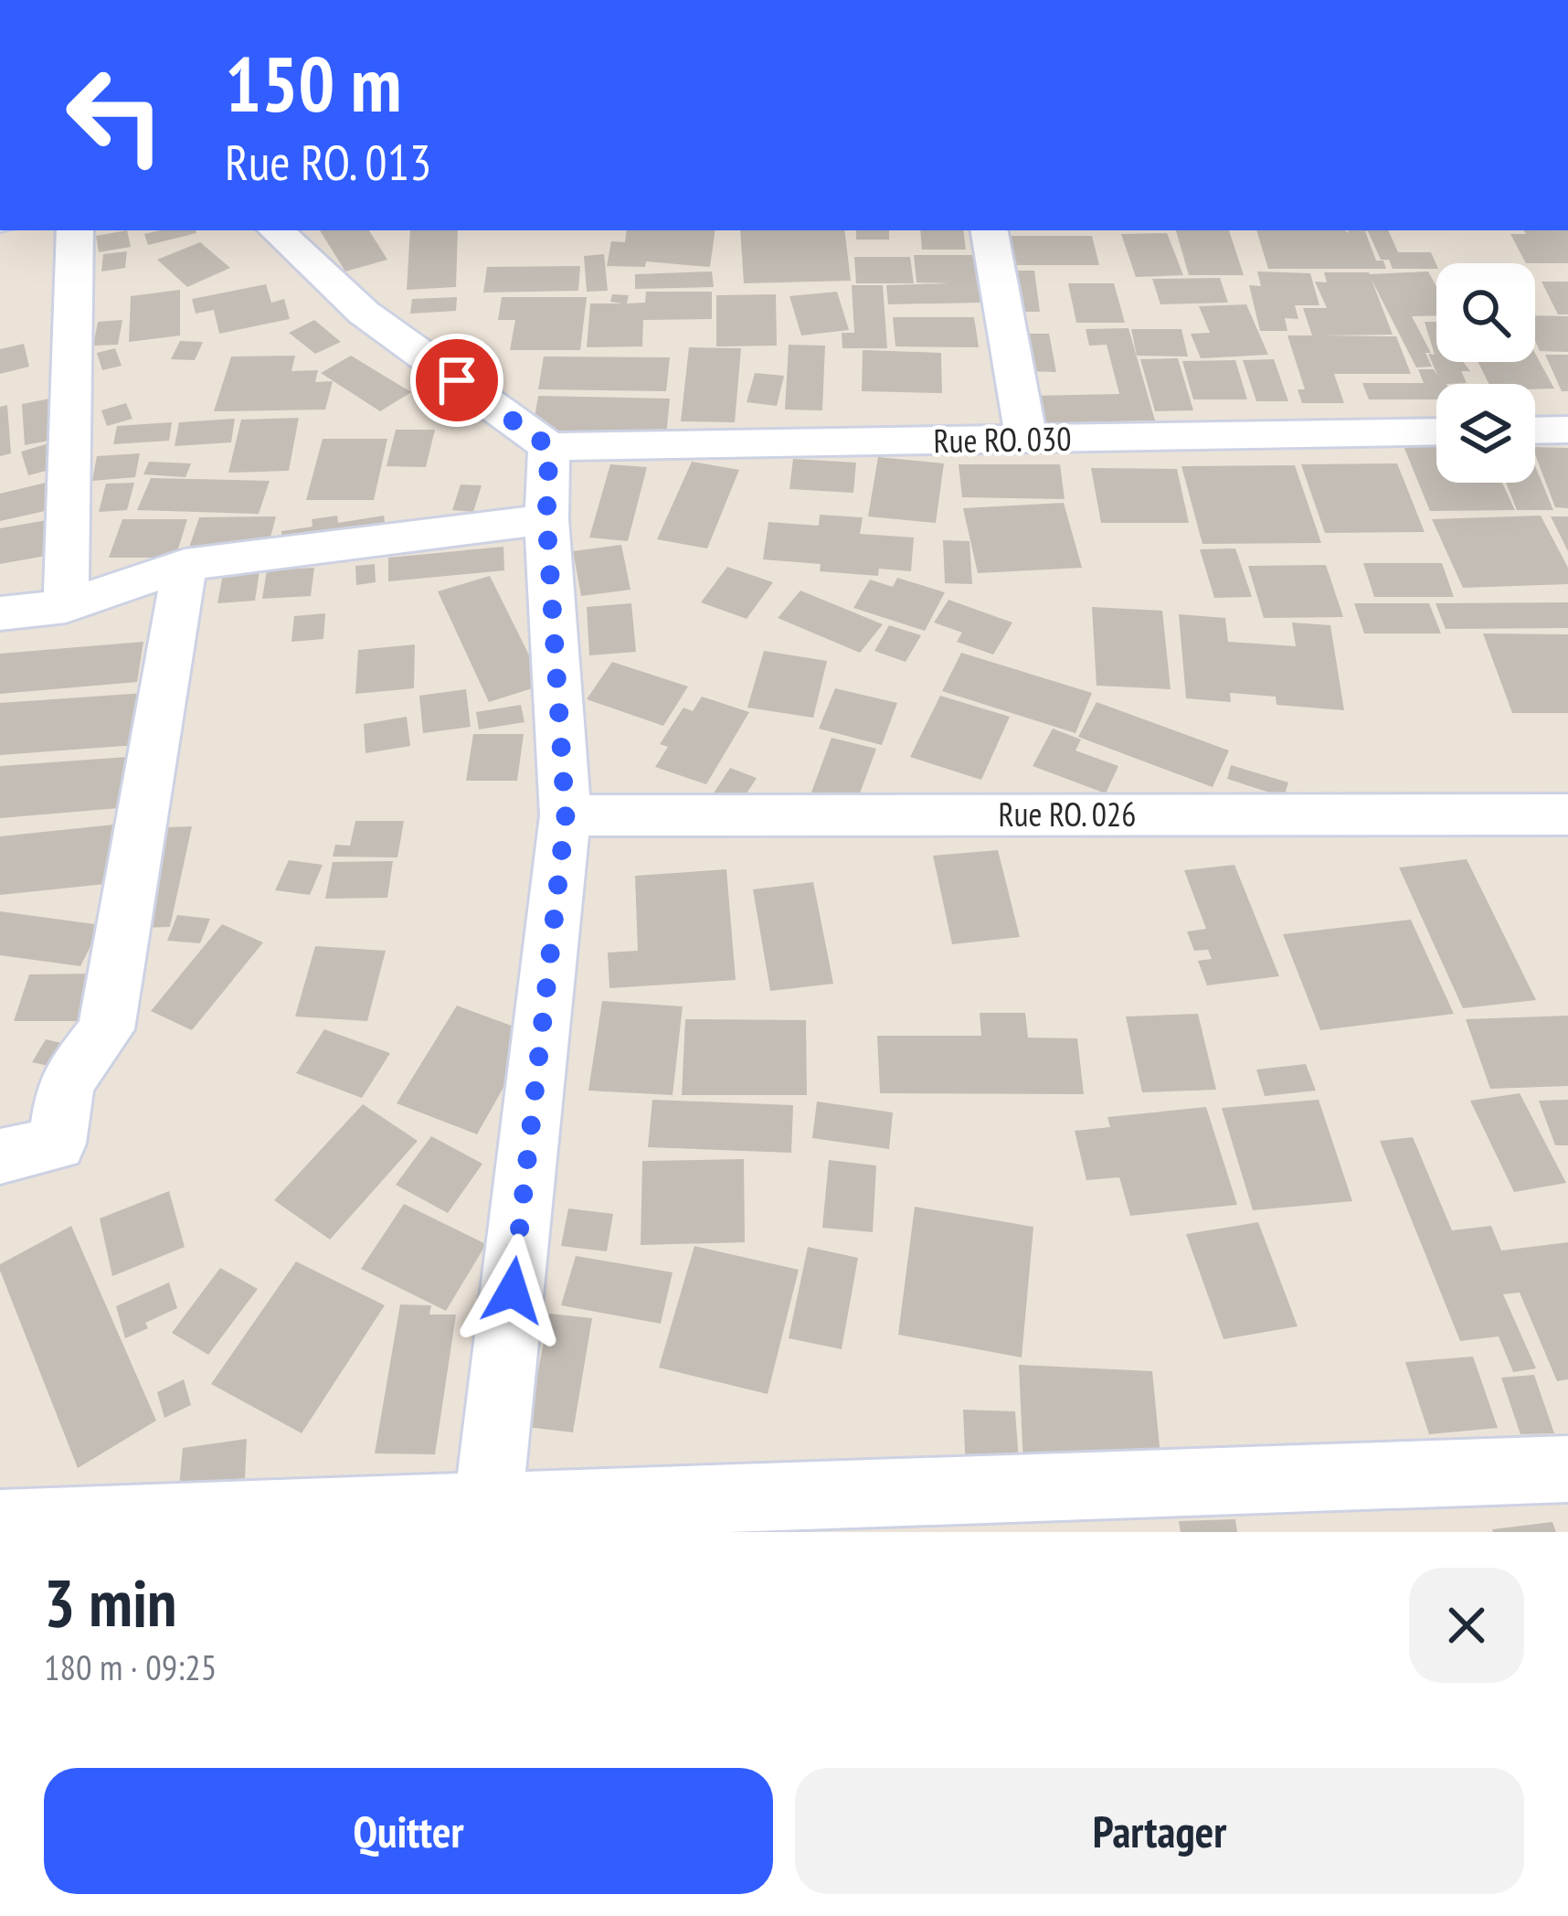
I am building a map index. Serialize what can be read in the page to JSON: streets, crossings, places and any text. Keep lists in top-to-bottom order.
{
  "streets": {
    "street": ["Rue RO. 030", "Rue RO. 026"]
  },
  "page": {
    "turn": ["150 m", "Rue RO. 013"],
    "heading": ["3 min", "180 m · 09:25"],
    "buttons": ["Quitter", "Partager"]
  }
}
